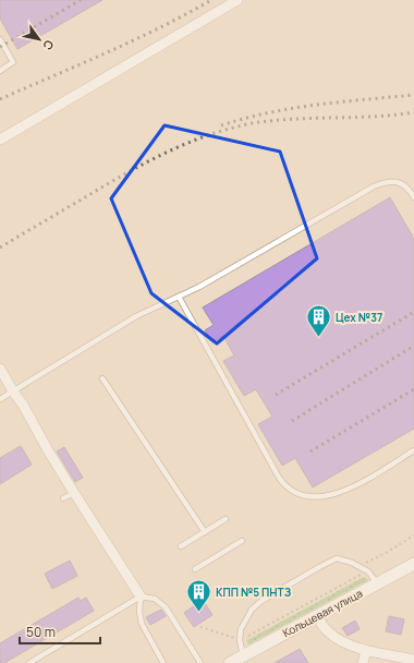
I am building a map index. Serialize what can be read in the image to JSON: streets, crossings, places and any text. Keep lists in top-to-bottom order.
{
  "streets": {
    "street": ["Кольцевая улица"]
  },
  "places": {
    "building": ["Цех №37", "КПП №5 ПНТЗ"]
  },
  "scale_bar": "50 m",
  "north": "bottom right"
}
